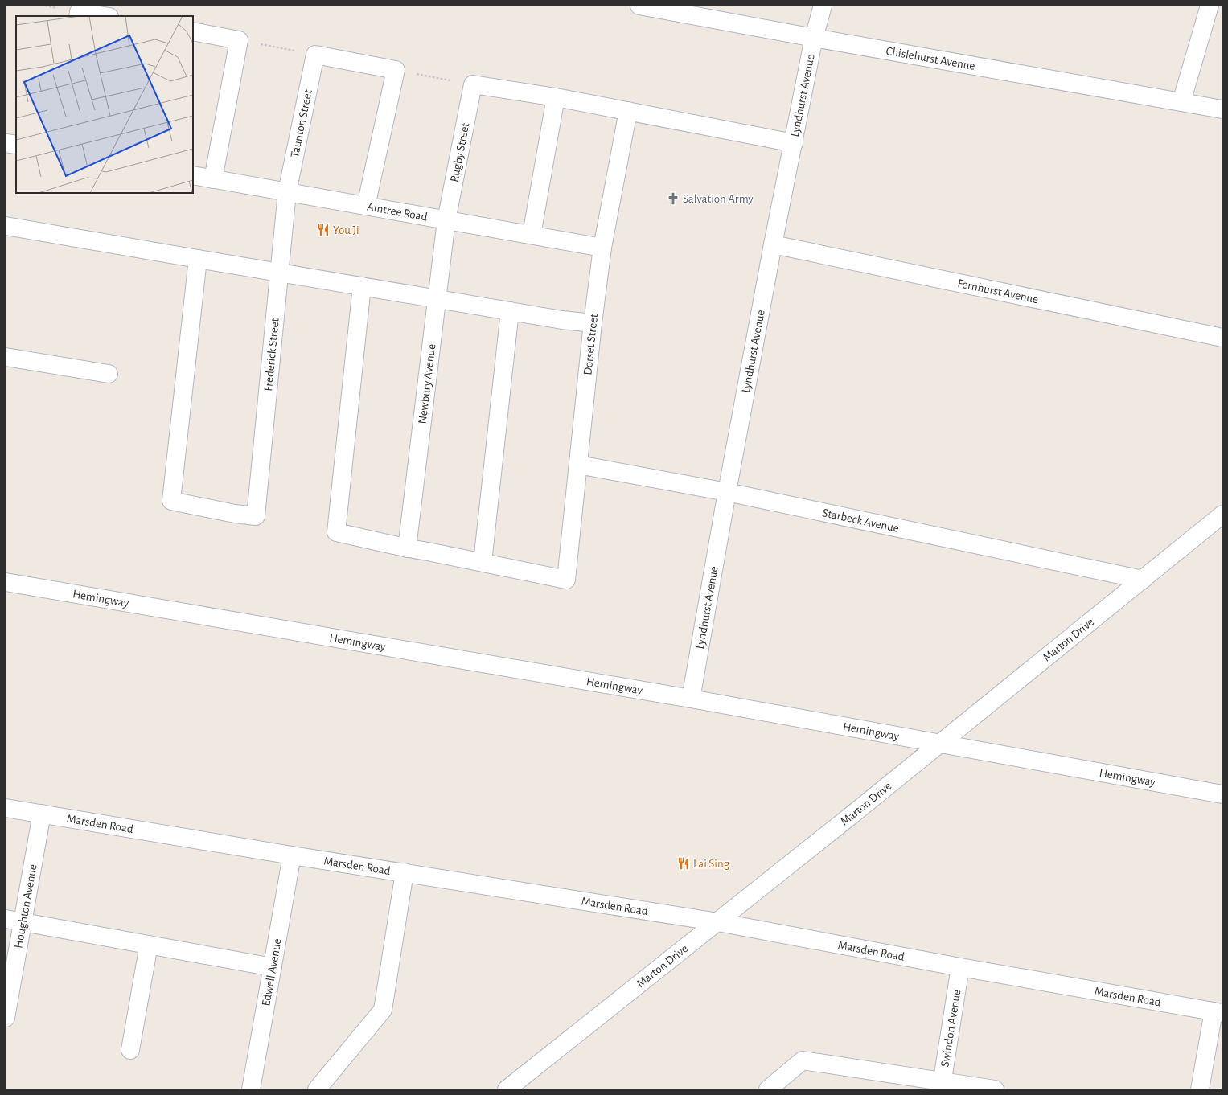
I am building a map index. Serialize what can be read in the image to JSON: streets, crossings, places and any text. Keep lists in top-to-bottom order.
{
  "streets": {
    "street": [
      "Chislehurst Avenue",
      "Lyndhurst Avenue",
      "Taunton Street",
      "Rugby Street",
      "Aintree Road",
      "Fernhurst Avenue",
      "Dorset Street",
      "Frederick Street",
      "Newbury Avenue",
      "Starbeck Avenue",
      "Hemingway",
      "Marton Drive",
      "Marsden Road",
      "Houghton Avenue",
      "Edwell Avenue",
      "Swindon Avenue"
    ]
  },
  "crossings": [
    ["Chislehurst Avenue", "Lyndhurst Avenue"],
    ["Lyndhurst Avenue", "Fernhurst Avenue"],
    ["Lyndhurst Avenue", "Starbeck Avenue"],
    ["Lyndhurst Avenue", "Hemingway"],
    ["Taunton Street", "Aintree Road"],
    ["Taunton Street", "Frederick Street"],
    ["Rugby Street", "Aintree Road"],
    ["Rugby Street", "Newbury Avenue"],
    ["Aintree Road", "Dorset Street"],
    ["Aintree Road", "Frederick Street"],
    ["Aintree Road", "Newbury Avenue"],
    ["Dorset Street", "Starbeck Avenue"],
    ["Starbeck Avenue", "Marton Drive"],
    ["Hemingway", "Marton Drive"],
    ["Marton Drive", "Marsden Road"],
    ["Marsden Road", "Houghton Avenue"],
    ["Marsden Road", "Edwell Avenue"],
    ["Marsden Road", "Swindon Avenue"]
  ],
  "places": {
    "church": ["Salvation Army"],
    "restaurant": ["You Ji", "Lai Sing"]
  }
}
